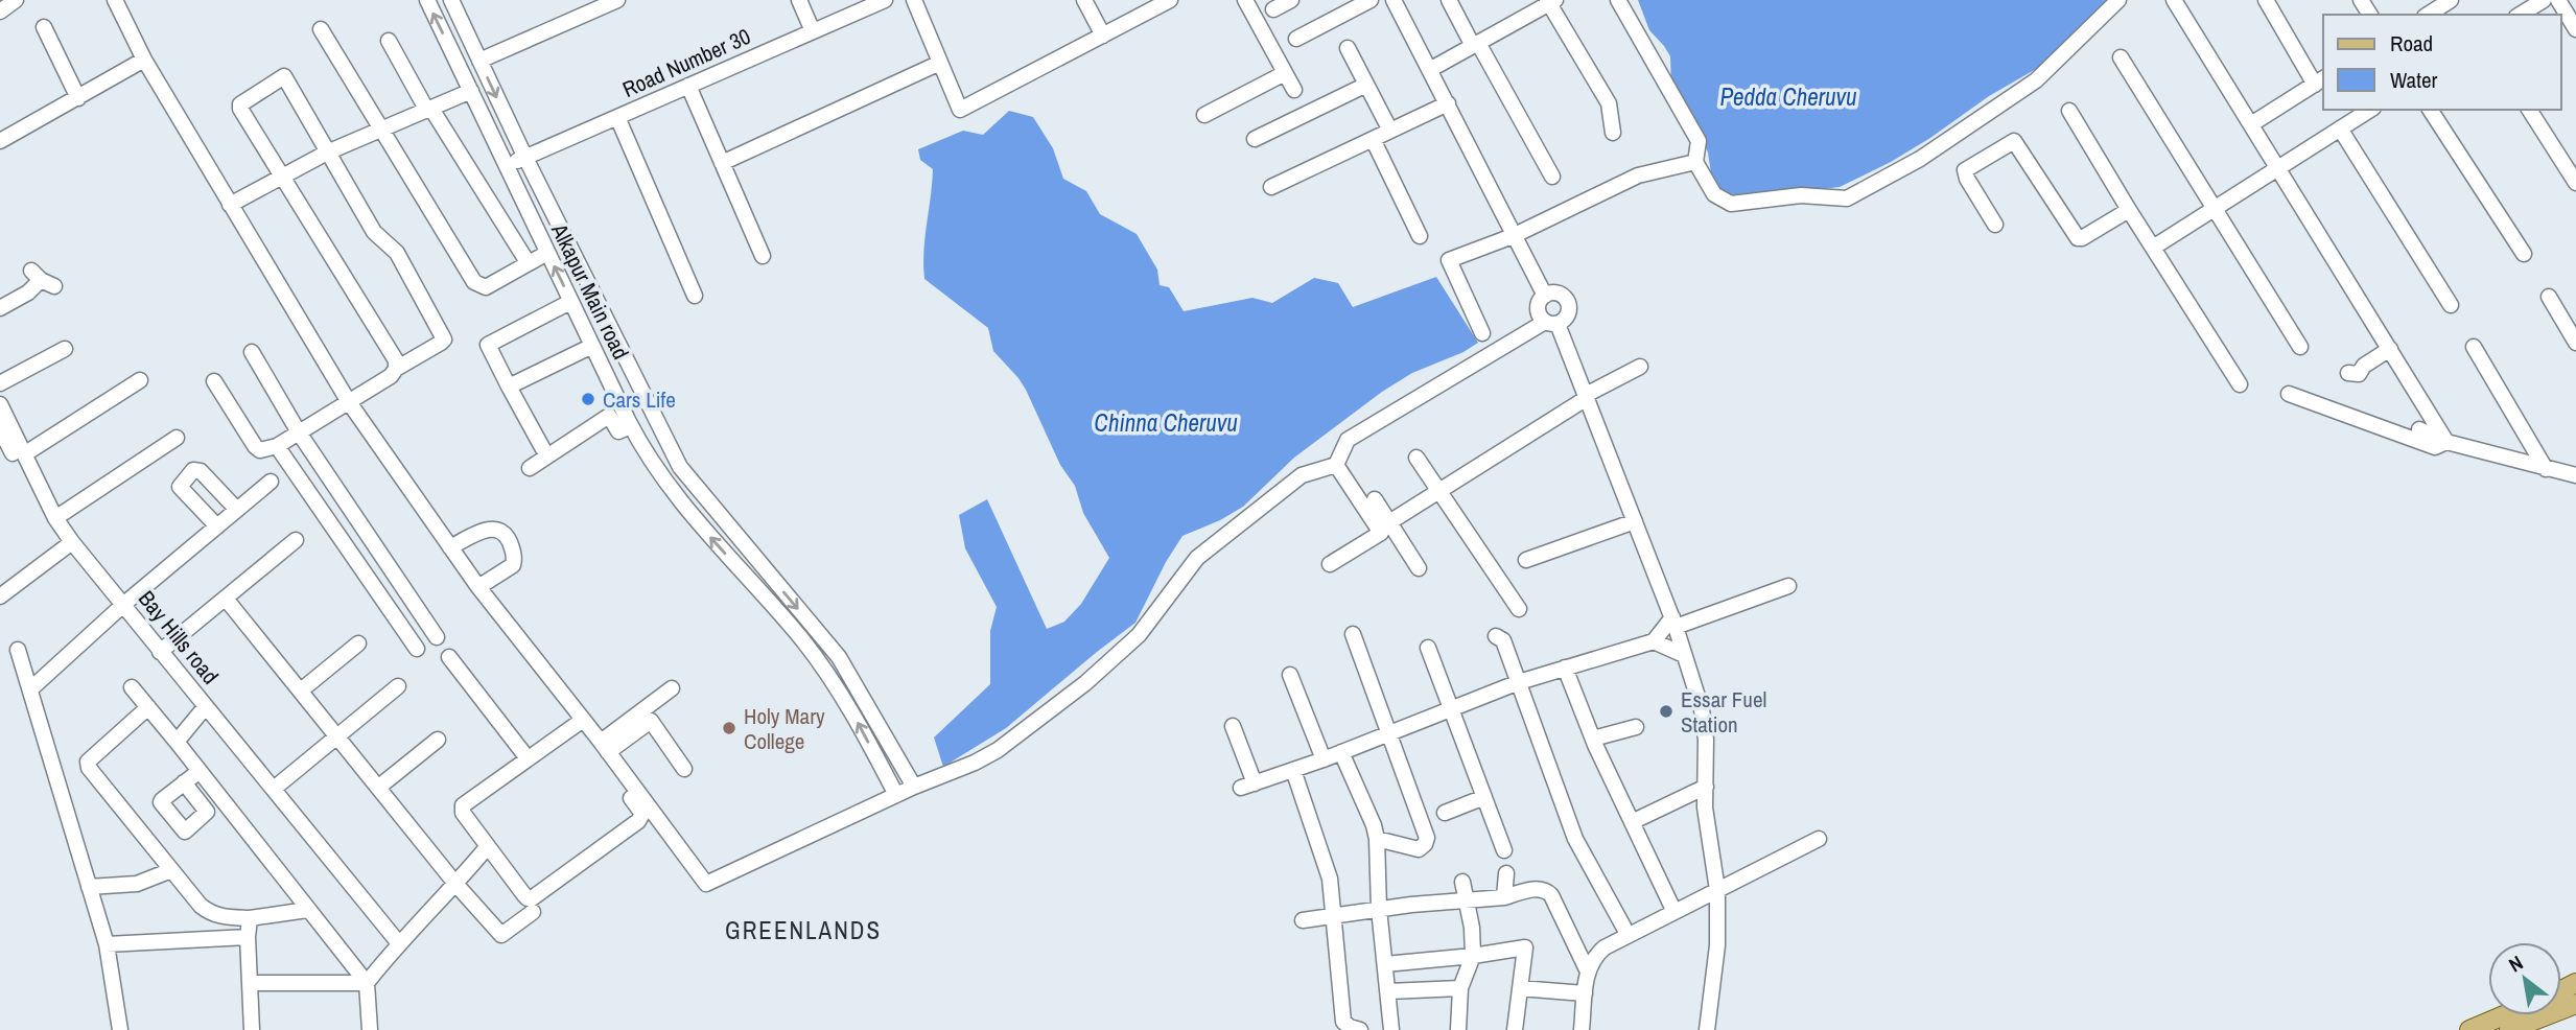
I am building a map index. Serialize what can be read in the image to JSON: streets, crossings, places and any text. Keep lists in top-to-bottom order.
{
  "streets": {
    "street": ["Road Number 30", "Alkapur Main road", "Bay Hills road"]
  },
  "crossings": [
    ["Road Number 30", "Alkapur Main road"]
  ],
  "districts": ["GREENLANDS"],
  "water": ["Pedda Cheruvu", "Chinna Cheruvu"],
  "places": ["Cars Life", "Essar Fuel Station", "Holy Mary College"],
  "legend": ["Road", "Water"],
  "north": "top left"
}
